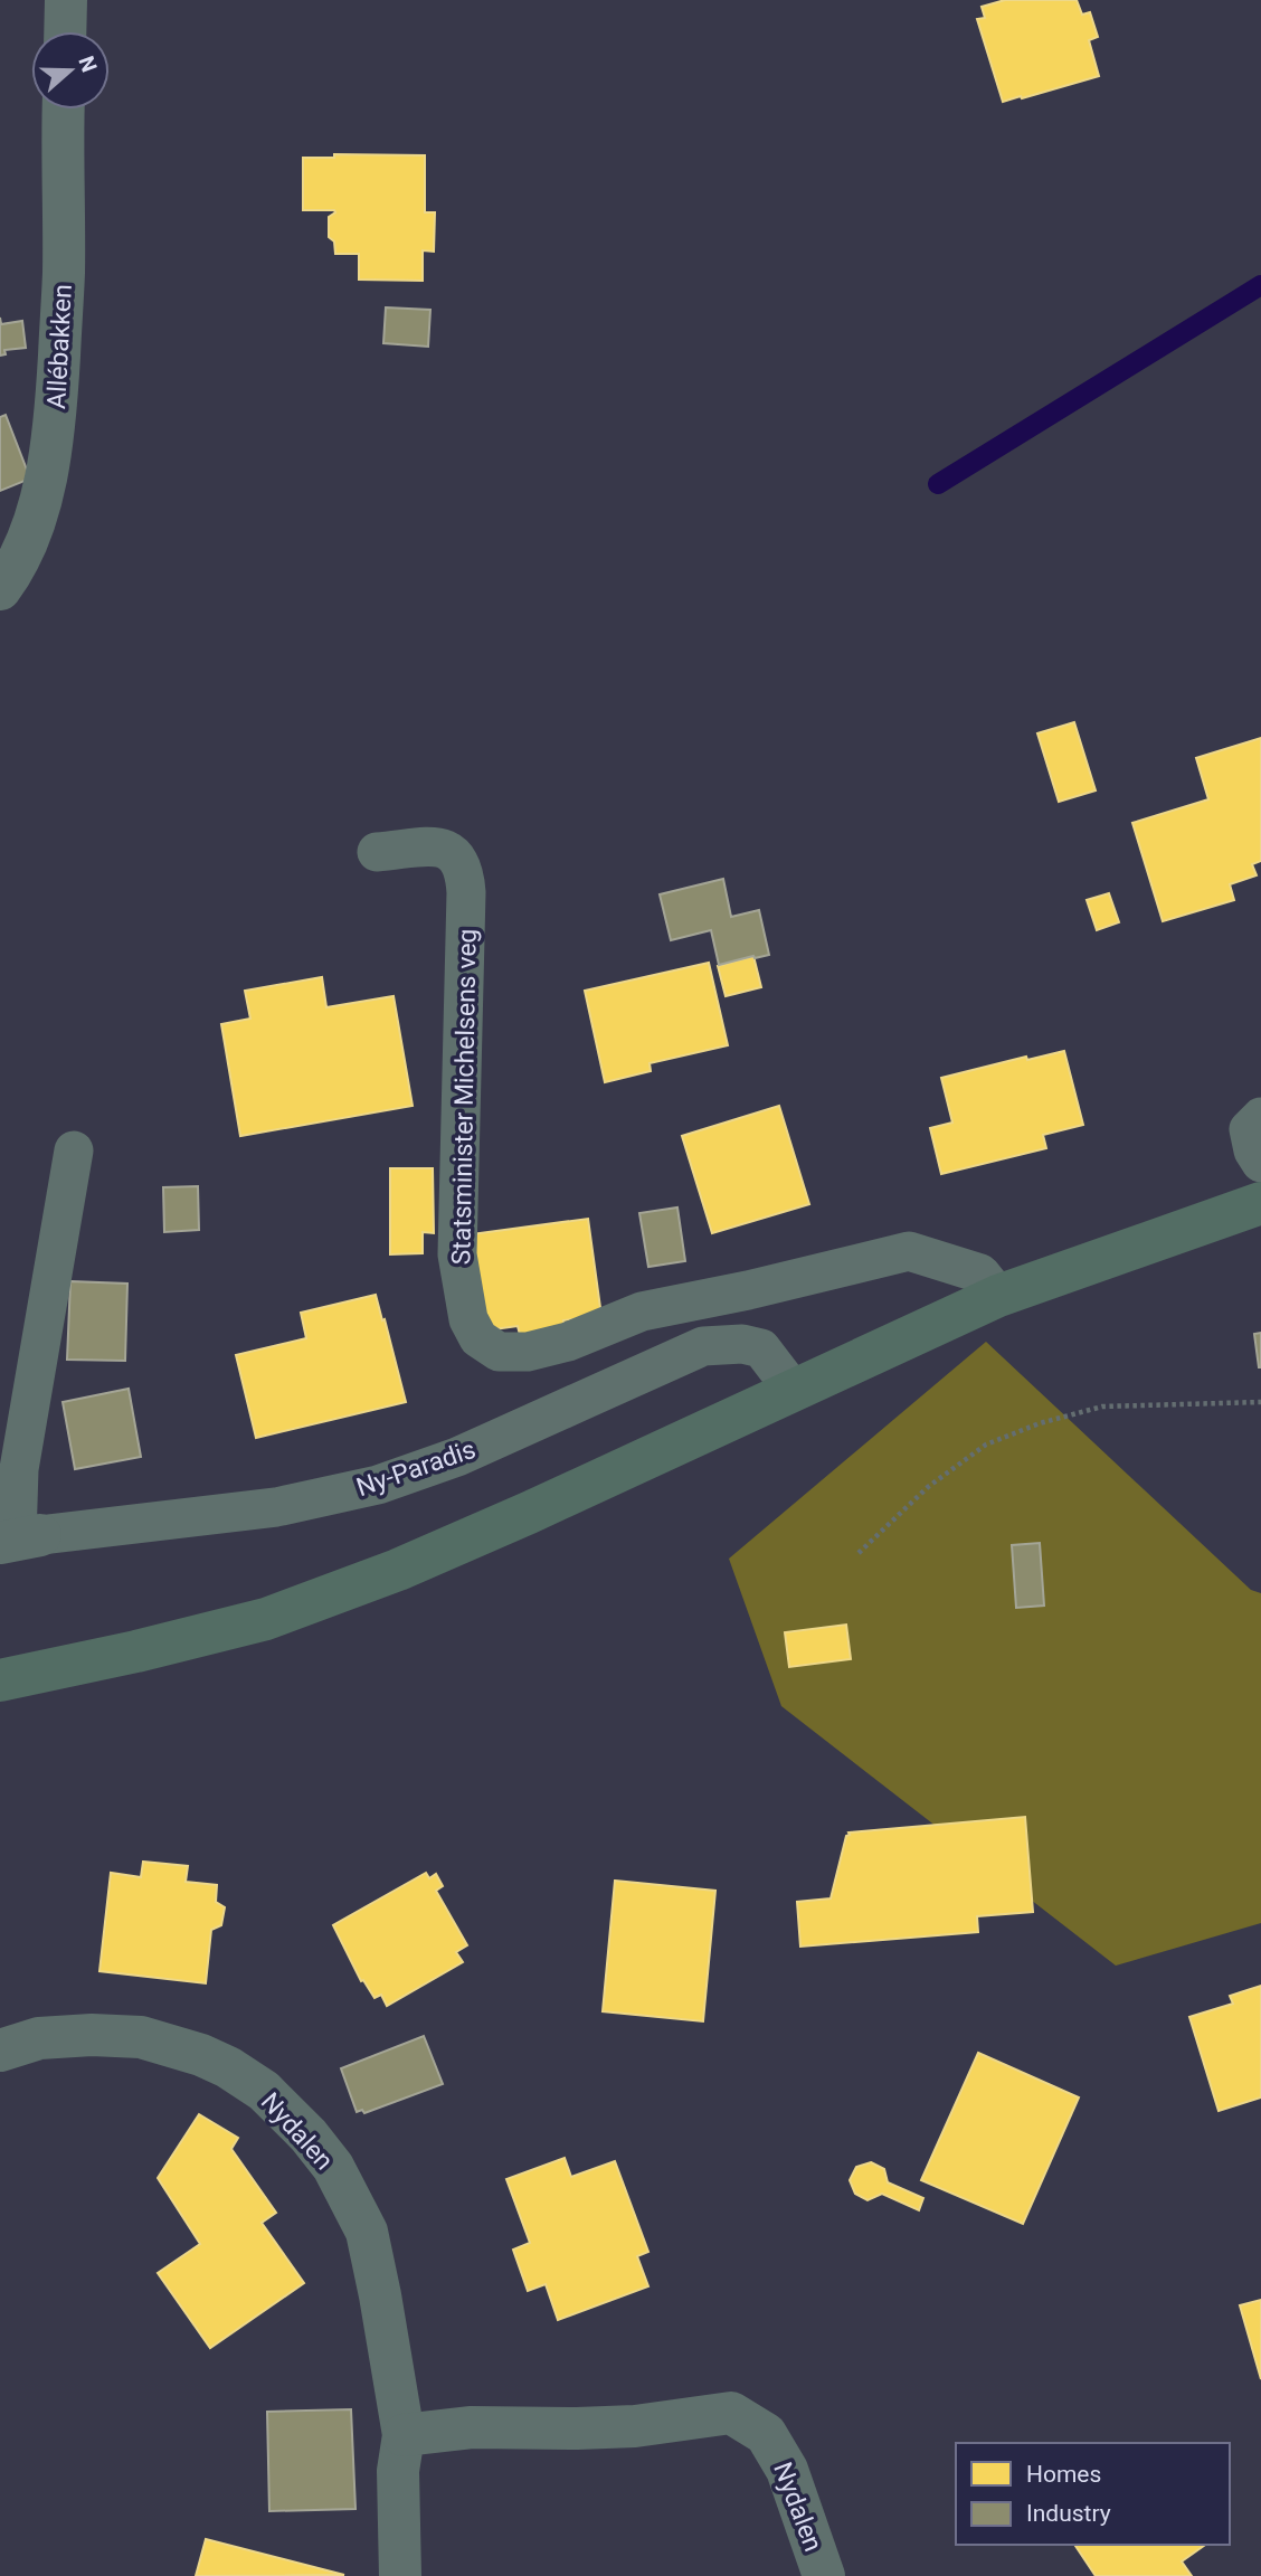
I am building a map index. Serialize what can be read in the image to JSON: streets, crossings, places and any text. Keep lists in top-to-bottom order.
{
  "streets": {
    "street": ["Allébakken", "Nydalen"],
    "lane": ["Statsminister Michelsens veg", "Ny-Paradis"]
  },
  "legend": ["Homes", "Industry"],
  "north": "right"
}
